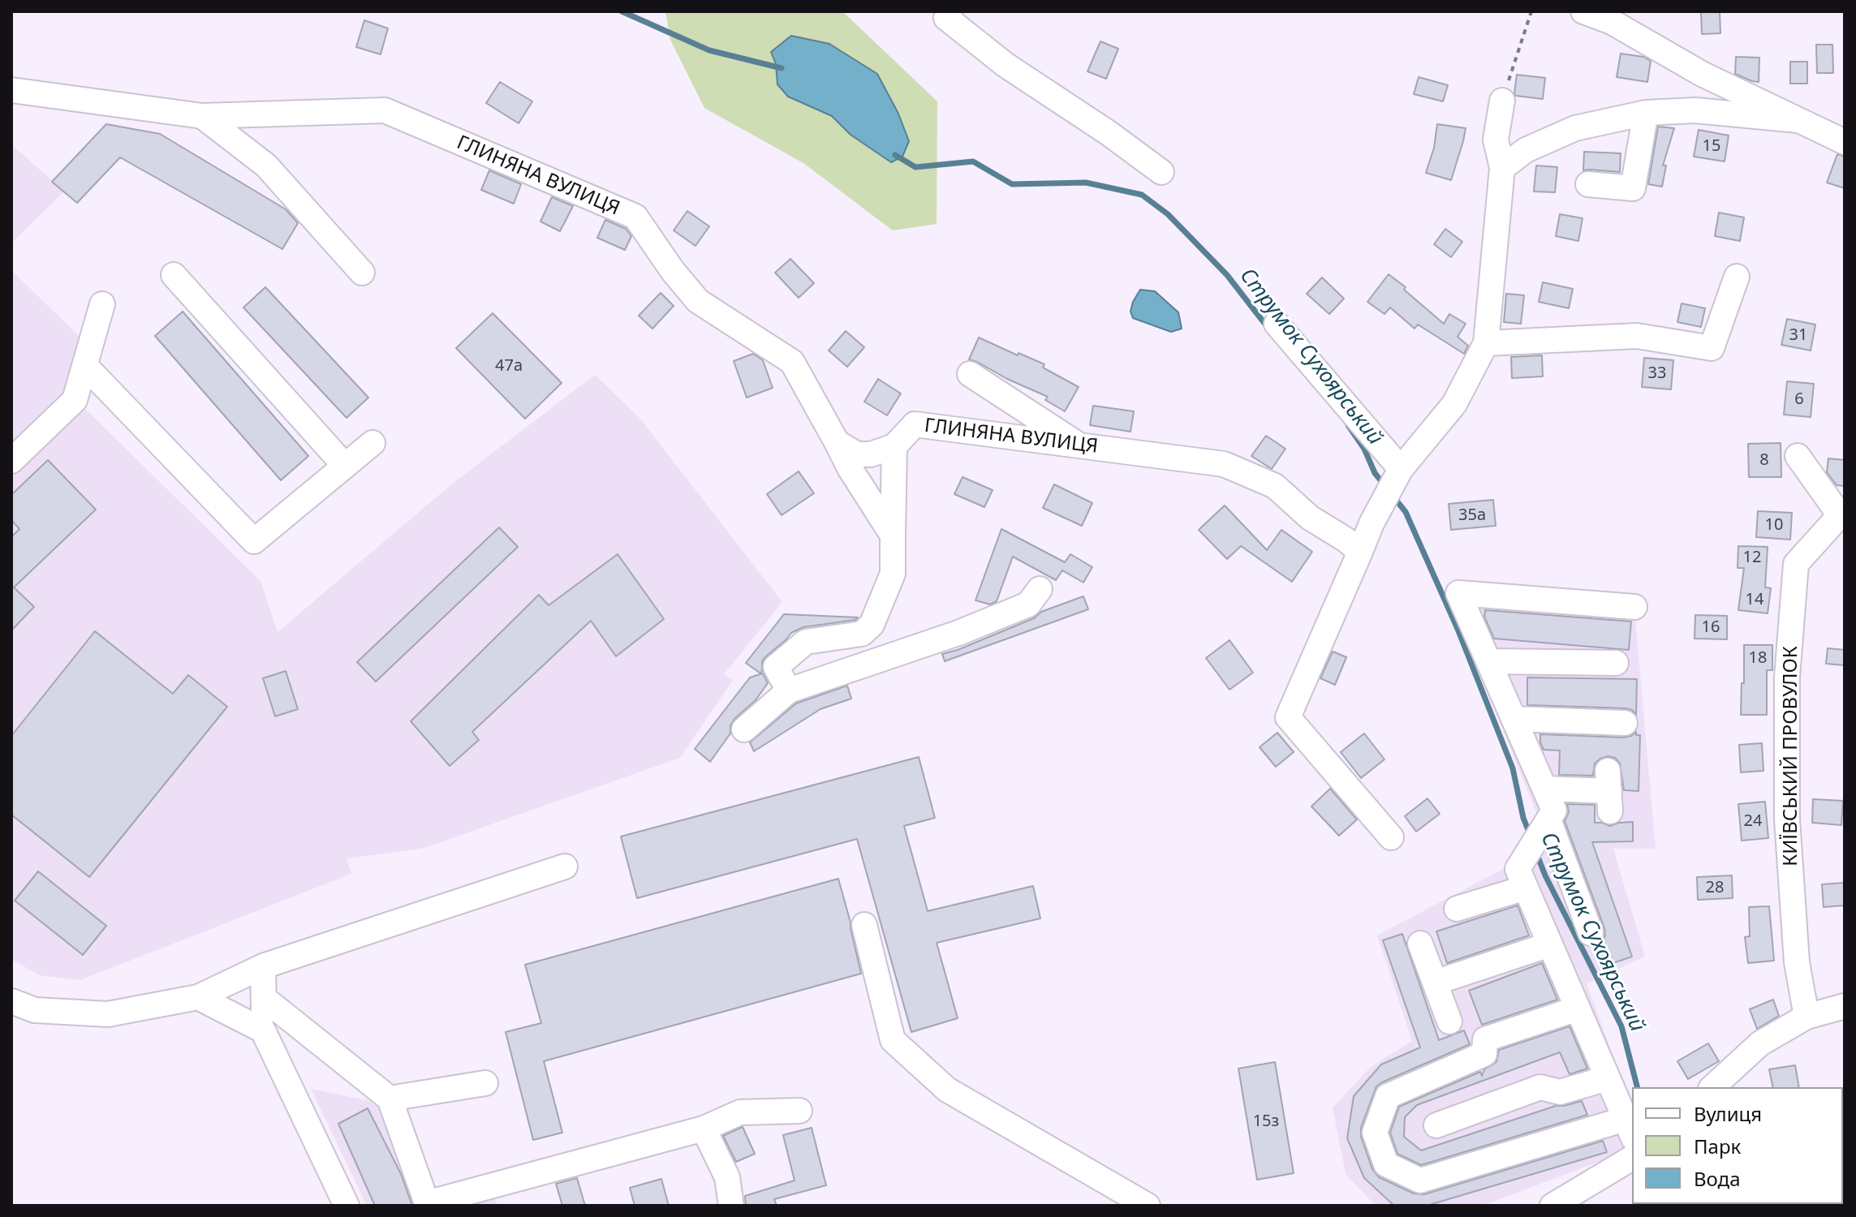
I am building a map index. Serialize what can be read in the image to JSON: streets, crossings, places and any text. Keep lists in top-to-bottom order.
{
  "streets": {
    "street": ["ГЛИНЯНА ВУЛИЦЯ", "КИЇВСЬКИЙ ПРОВУЛОК"]
  },
  "water": ["Струмок Сухоярський"],
  "house_numbers": [
    "15",
    "31",
    "47а",
    "33",
    "6",
    "8",
    "35а",
    "10",
    "12",
    "14",
    "16",
    "18",
    "24",
    "28",
    "15з"
  ],
  "legend": ["Вулиця", "Парк", "Вода"]
}
